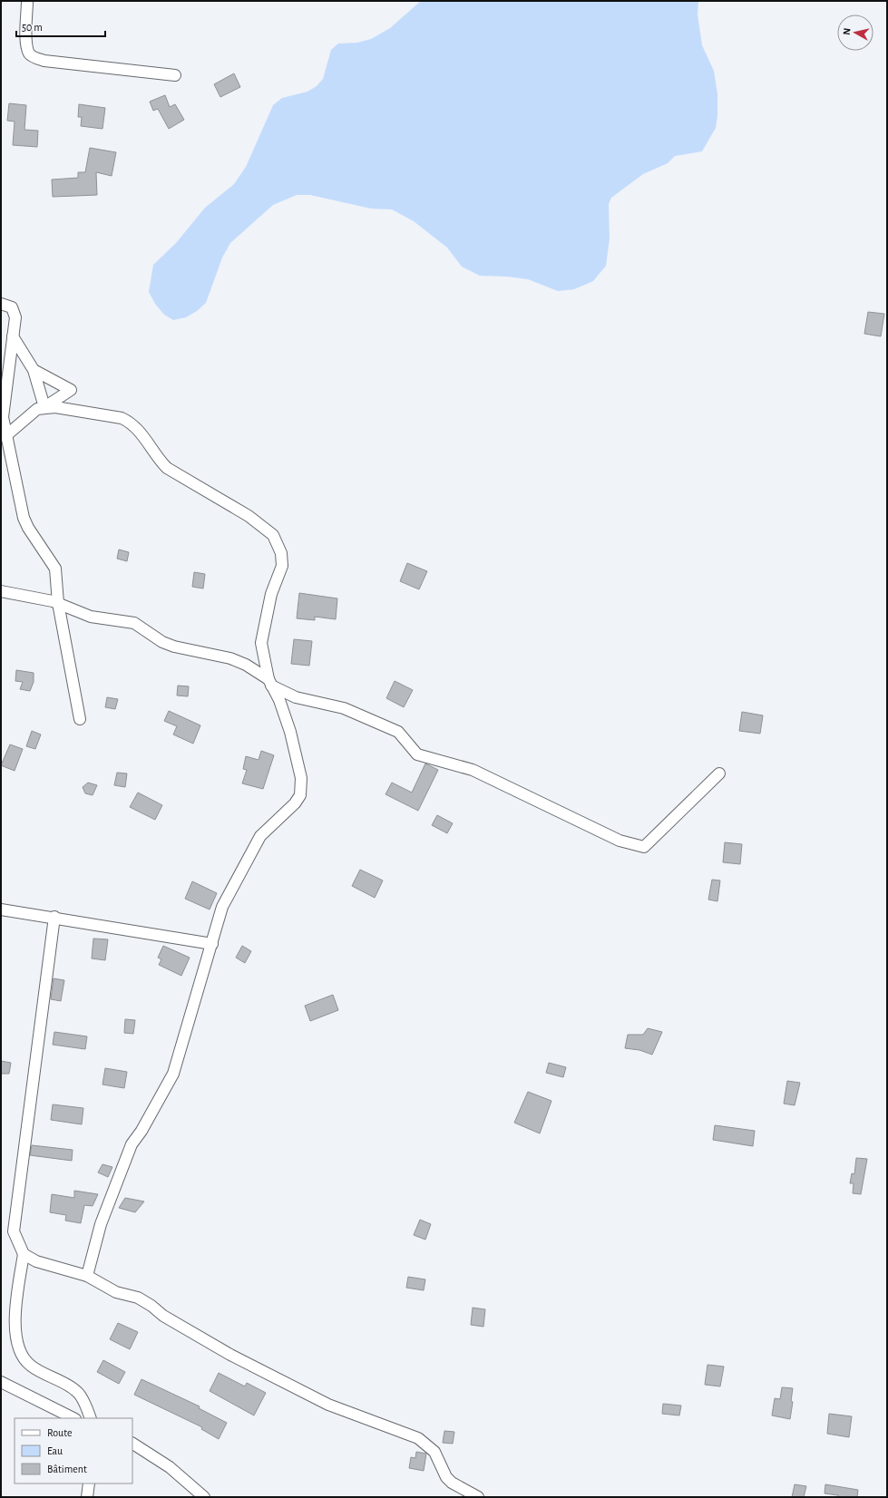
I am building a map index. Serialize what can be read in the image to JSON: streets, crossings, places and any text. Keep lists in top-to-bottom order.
{
  "legend": ["Route", "Eau", "Bâtiment"],
  "scale_bar": "50 m",
  "north": "left"
}
